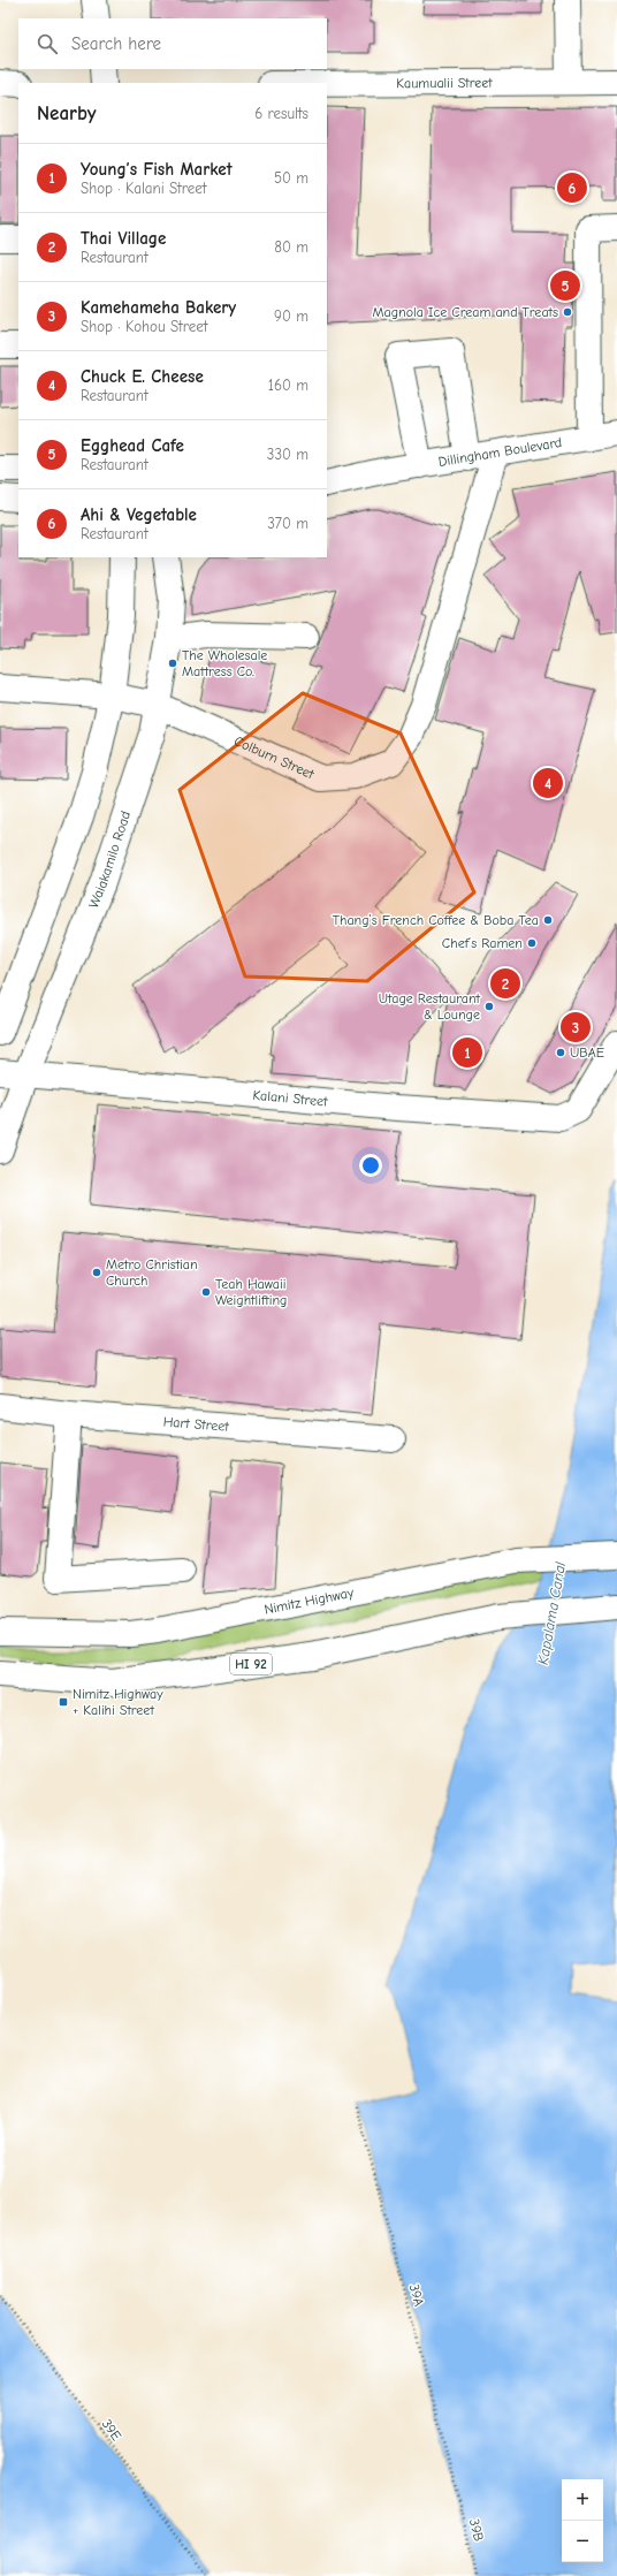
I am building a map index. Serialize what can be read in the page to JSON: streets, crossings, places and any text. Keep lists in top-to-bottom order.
{
  "streets": {
    "main road": [
      "Kaumualii Street",
      "Dillingham Boulevard",
      "Colburn Street",
      "Waiakamilo Road",
      "Kalani Street",
      "Hart Street",
      "Nimitz Highway",
      "HI 92"
    ],
    "path": ["39A", "39E", "39B"]
  },
  "crossings": [
    ["Dillingham Boulevard", "Colburn Street"],
    ["Colburn Street", "Waiakamilo Road"],
    ["Waiakamilo Road", "Kalani Street"],
    ["39A", "39B"]
  ],
  "water": ["Kapalama Canal"],
  "places": {
    "other": [
      "Magnola Ice Cream and Treats",
      "The Wholesale Mattress Co.",
      "Thang’s French Coffee & Boba Tea",
      "Chef’s Ramen",
      "Utage Restaurant & Lounge",
      "UBAE",
      "Metro Christian Church",
      "Teah Hawaii Weightlifting"
    ],
    "transit": ["Nimitz Highway + Kalihi Street"]
  },
  "page": {
    "search": "Search here",
    "heading": ["Nearby", "6 results"],
    "list": [
      {
        "mark": "1",
        "name": "Young’s Fish Market",
        "note": "Shop · Kalani Street",
        "value": "50 m"
      },
      {
        "mark": "2",
        "name": "Thai Village",
        "note": "Restaurant",
        "value": "80 m"
      },
      {
        "mark": "3",
        "name": "Kamehameha Bakery",
        "note": "Shop · Kohou Street",
        "value": "90 m"
      },
      {
        "mark": "4",
        "name": "Chuck E. Cheese",
        "note": "Restaurant",
        "value": "160 m"
      },
      {
        "mark": "5",
        "name": "Egghead Cafe",
        "note": "Restaurant",
        "value": "330 m"
      },
      {
        "mark": "6",
        "name": "Ahi & Vegetable",
        "note": "Restaurant",
        "value": "370 m"
      }
    ],
    "pins": [
      "6",
      "5",
      "4",
      "2",
      "3",
      "1"
    ],
    "map_buttons": ["+", "−"]
  }
}
